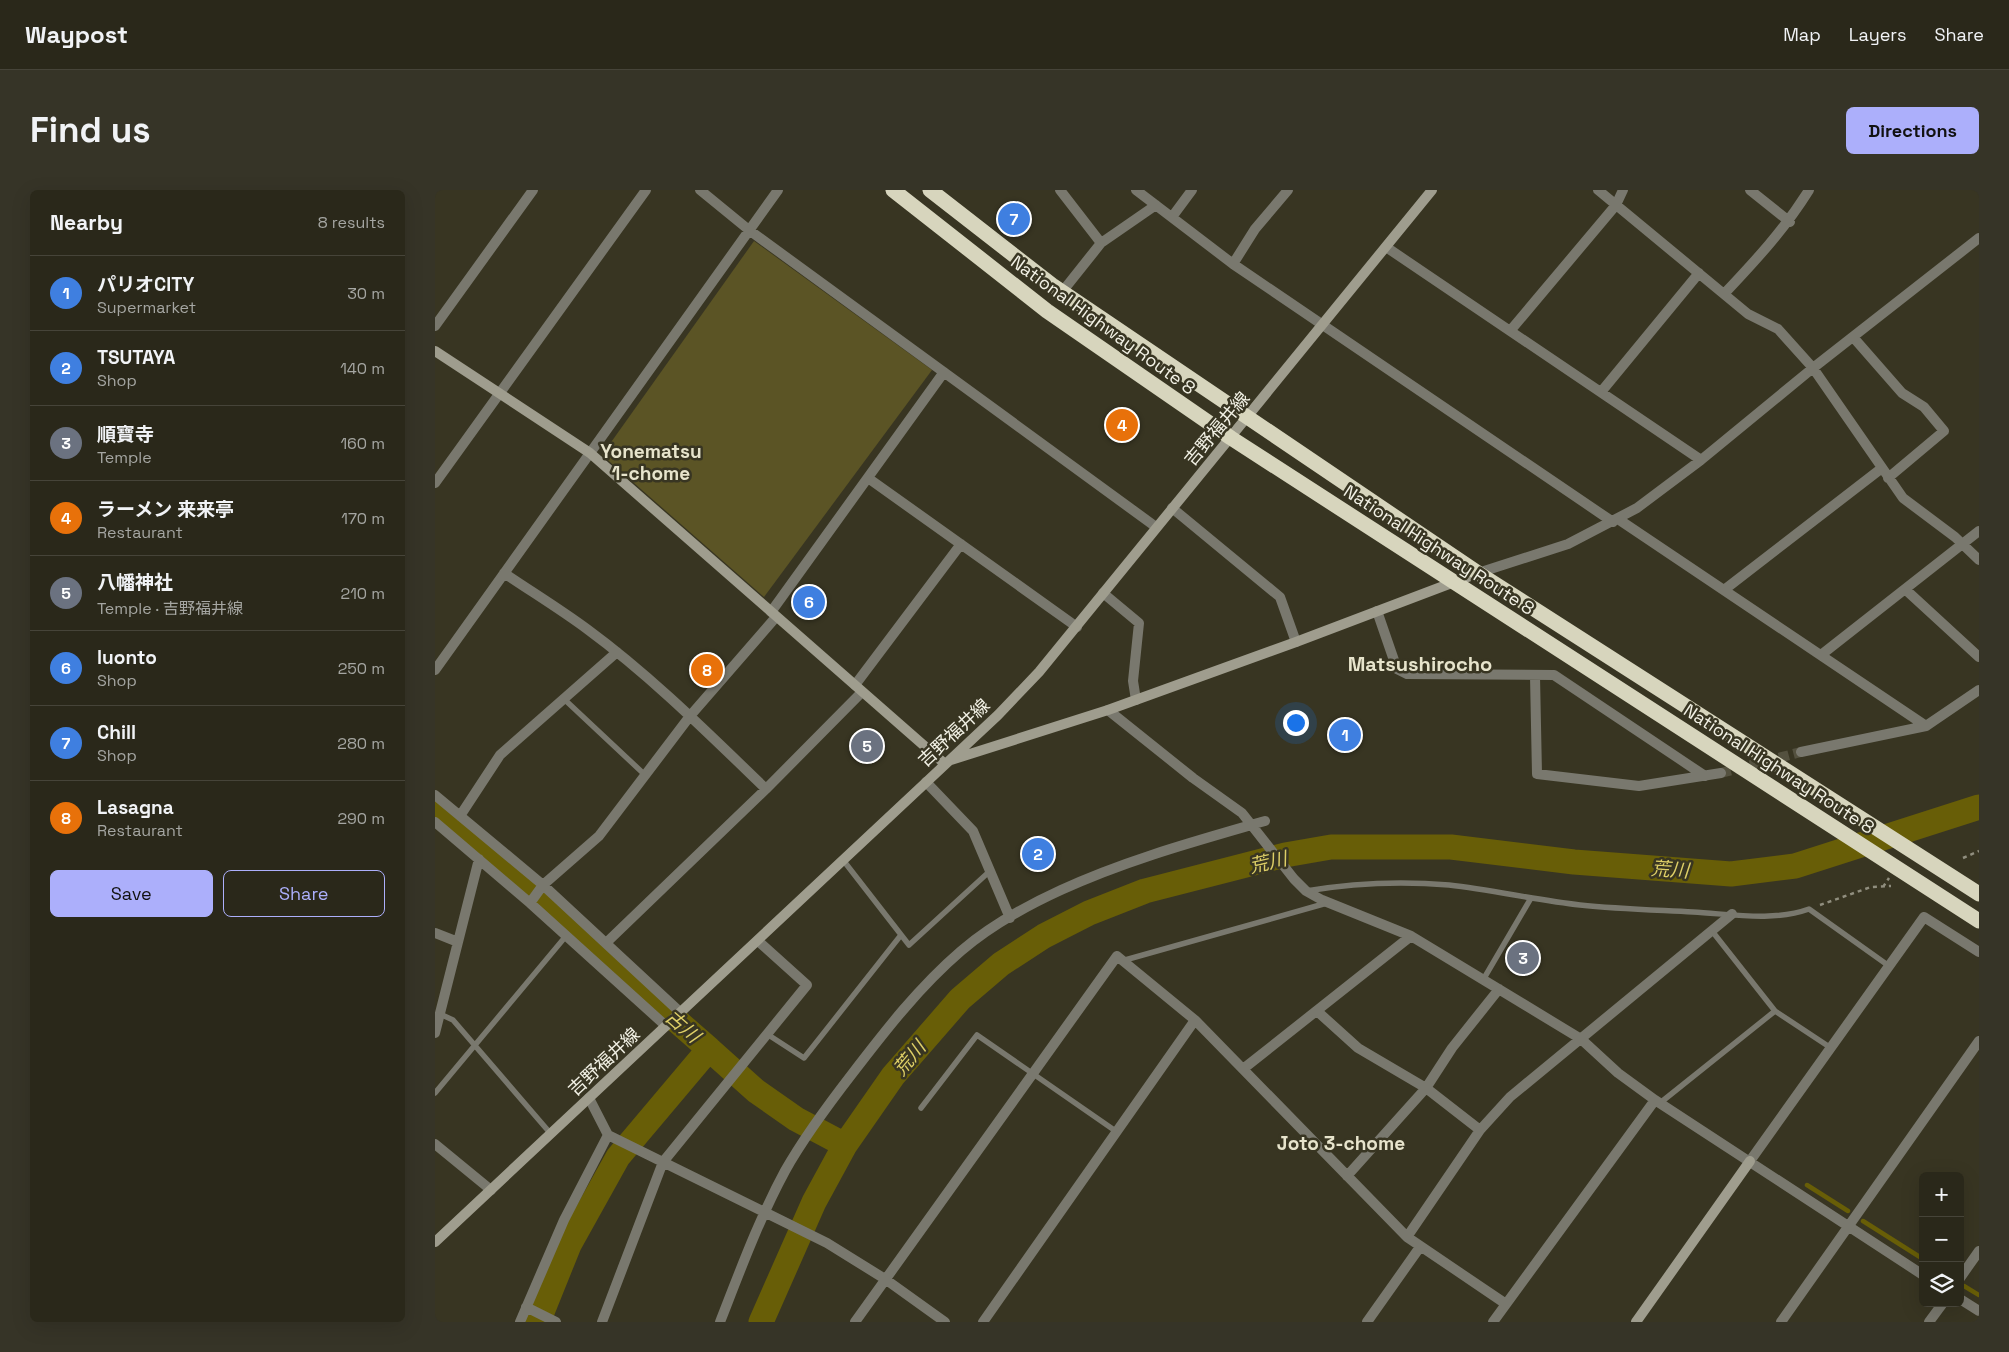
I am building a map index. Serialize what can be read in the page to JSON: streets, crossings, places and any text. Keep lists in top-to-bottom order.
{
  "streets": {
    "highway": ["National Highway Route 8"],
    "main road": ["吉野福井線"]
  },
  "crossings": [
    ["National Highway Route 8", "吉野福井線"]
  ],
  "districts": ["Yonematsu 1-chome", "Matsushirocho", "Joto 3-chome"],
  "water": ["荒川", "古川"],
  "page": {
    "header": "Waypost",
    "nav": ["Map", "Layers", "Share"],
    "buttons": [
      "Directions",
      ["Save", "Share"]
    ],
    "title": "Find us",
    "heading": ["Nearby", "8 results"],
    "pins": [
      "7",
      "4",
      "6",
      "8",
      "1",
      "5",
      "2",
      "3"
    ],
    "list": [
      {
        "mark": "1",
        "name": "パリオCITY",
        "note": "Supermarket",
        "value": "30 m"
      },
      {
        "mark": "2",
        "name": "TSUTAYA",
        "note": "Shop",
        "value": "140 m"
      },
      {
        "mark": "3",
        "name": "順寶寺",
        "note": "Temple",
        "value": "160 m"
      },
      {
        "mark": "4",
        "name": "ラーメン 来来亭",
        "note": "Restaurant",
        "value": "170 m"
      },
      {
        "mark": "5",
        "name": "八幡神社",
        "note": "Temple · 吉野福井線",
        "value": "210 m"
      },
      {
        "mark": "6",
        "name": "luonto",
        "note": "Shop",
        "value": "250 m"
      },
      {
        "mark": "7",
        "name": "Chill",
        "note": "Shop",
        "value": "280 m"
      },
      {
        "mark": "8",
        "name": "Lasagna",
        "note": "Restaurant",
        "value": "290 m"
      }
    ],
    "map_buttons": ["+", "−"]
  }
}
